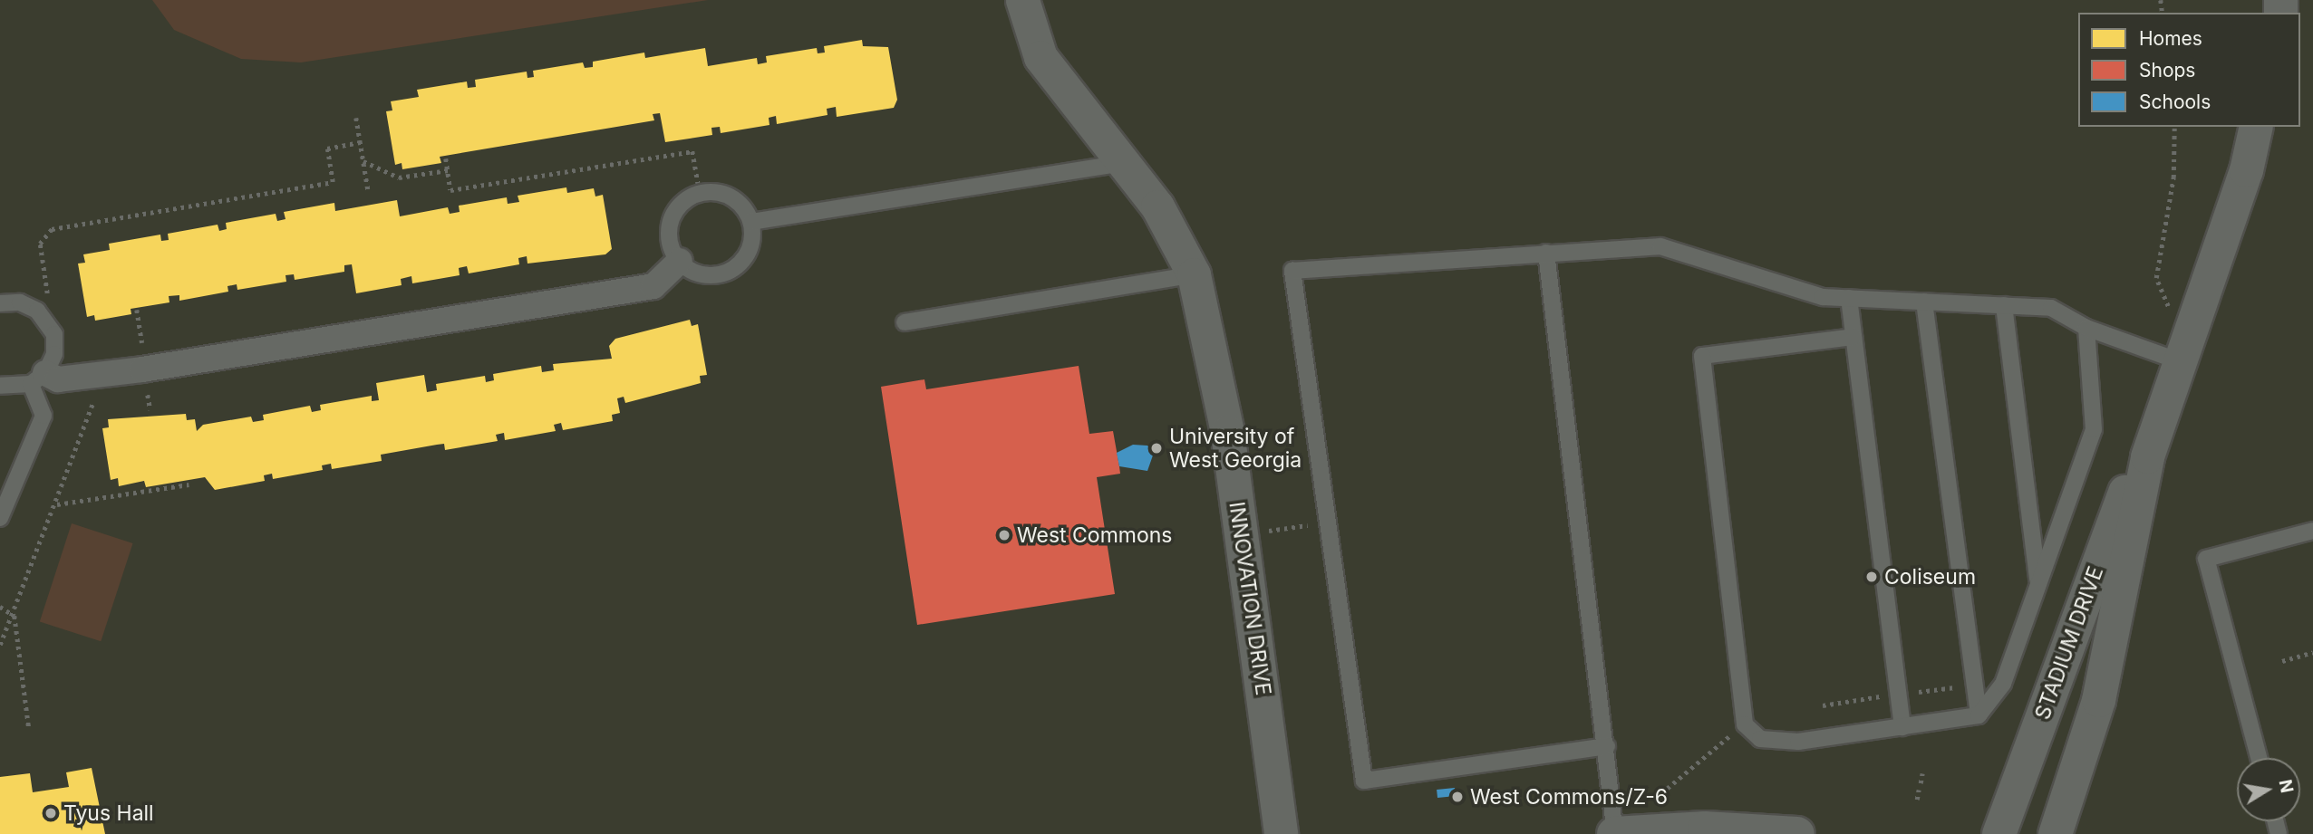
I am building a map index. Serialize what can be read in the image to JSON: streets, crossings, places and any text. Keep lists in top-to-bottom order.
{
  "streets": {
    "street": ["INNOVATION DRIVE", "STADIUM DRIVE"]
  },
  "places": [
    "University of West Georgia",
    "West Commons",
    "Coliseum",
    "West Commons/Z-6",
    "Tyus Hall"
  ],
  "legend": ["Homes", "Shops", "Schools"],
  "north": "right"
}
